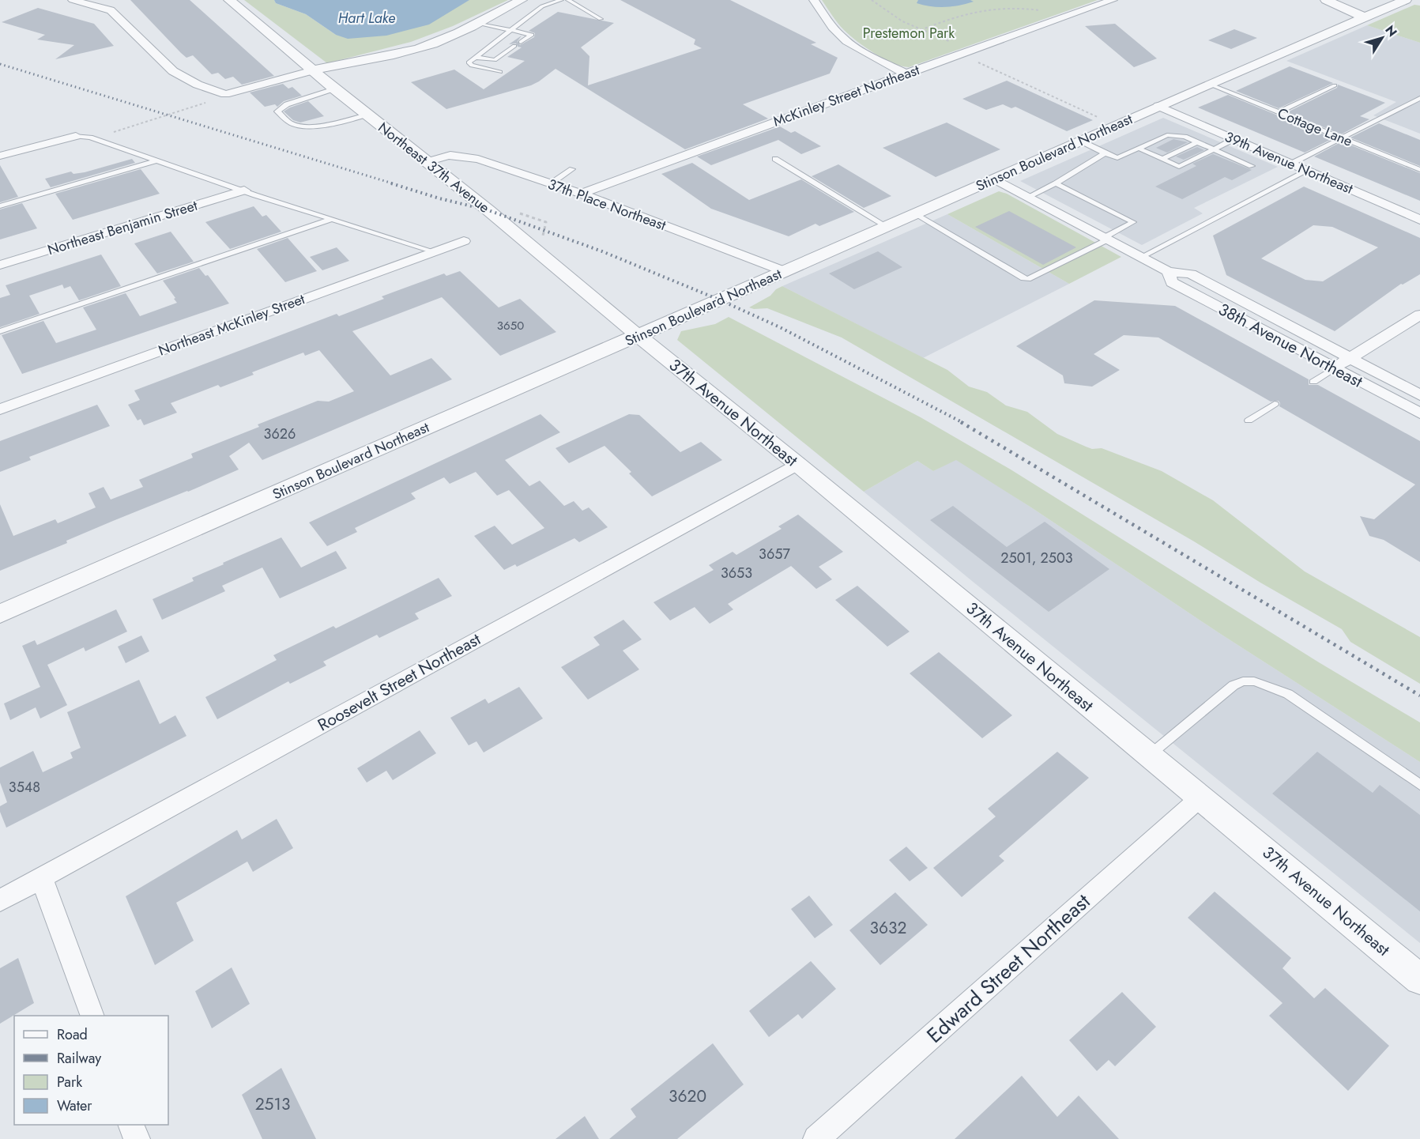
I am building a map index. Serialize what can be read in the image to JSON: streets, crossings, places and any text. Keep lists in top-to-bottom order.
{
  "streets": {
    "street": [
      "McKinley Street Northeast",
      "Stinson Boulevard Northeast",
      "39th Avenue Northeast",
      "Northeast 37th Avenue",
      "37th Place Northeast",
      "Northeast Benjamin Street",
      "Northeast McKinley Street",
      "38th Avenue Northeast",
      "37th Avenue Northeast",
      "Roosevelt Street Northeast",
      "Edward Street Northeast"
    ],
    "lane": ["Cottage Lane"]
  },
  "crossings": [
    ["McKinley Street Northeast", "37th Place Northeast"],
    ["Cottage Lane", "Stinson Boulevard Northeast"],
    ["Stinson Boulevard Northeast", "39th Avenue Northeast"],
    ["Stinson Boulevard Northeast", "Northeast 37th Avenue"],
    ["Stinson Boulevard Northeast", "37th Place Northeast"],
    ["Stinson Boulevard Northeast", "38th Avenue Northeast"],
    ["Stinson Boulevard Northeast", "37th Avenue Northeast"],
    ["Northeast 37th Avenue", "37th Place Northeast"],
    ["Northeast 37th Avenue", "37th Avenue Northeast"],
    ["37th Avenue Northeast", "Roosevelt Street Northeast"],
    ["37th Avenue Northeast", "Edward Street Northeast"]
  ],
  "water": ["Hart Lake"],
  "parks": ["Prestemon Park"],
  "house_numbers": [
    "3650",
    "3626",
    "3657",
    "2501, 2503",
    "3653",
    "3548",
    "3632",
    "3620",
    "2513"
  ],
  "legend": [
    "Road",
    "Railway",
    "Park",
    "Water"
  ],
  "north": "top right"
}
